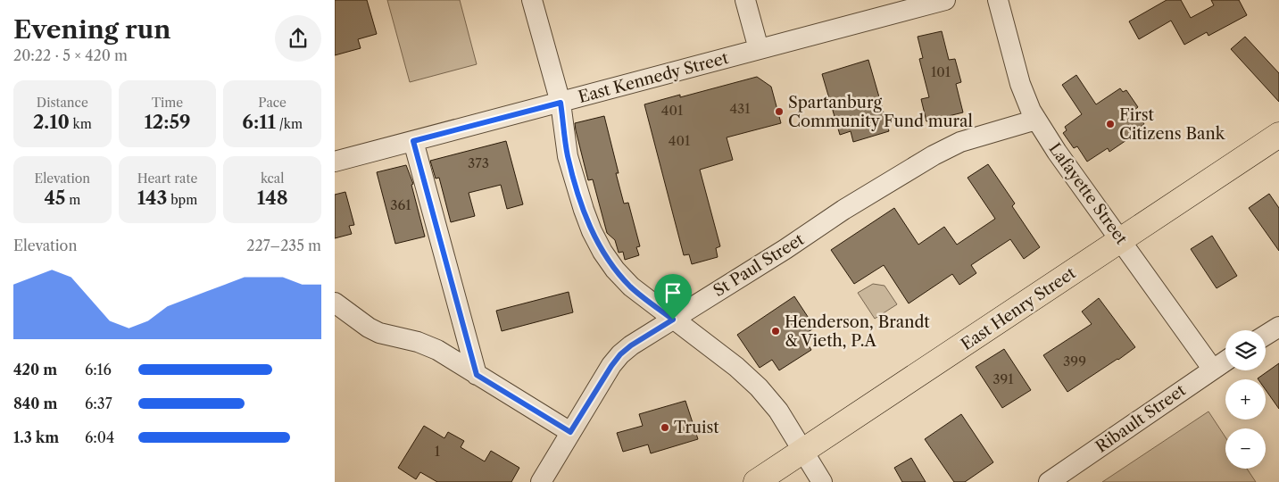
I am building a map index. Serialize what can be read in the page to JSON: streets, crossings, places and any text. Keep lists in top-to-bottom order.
{
  "streets": {
    "main road": ["East Henry Street"],
    "street": [
      "East Kennedy Street",
      "Lafayette Street",
      "St Paul Street",
      "Ribault Street"
    ]
  },
  "crossings": [
    ["Lafayette Street", "St Paul Street"],
    ["Lafayette Street", "East Henry Street"],
    ["Lafayette Street", "Ribault Street"]
  ],
  "places": [
    "Spartanburg Community Fund mural",
    "First Citizens Bank",
    "Henderson, Brandt & Vieth, P.A",
    "Truist"
  ],
  "house_numbers": [
    "101",
    "431",
    "401",
    "401",
    "373",
    "361",
    "399",
    "391",
    "1"
  ],
  "page": {
    "heading": ["Evening run", "20:22 · 5 × 420 m"],
    "stats": [
      ["Distance", "2.10 km"],
      ["Time", "12:59"],
      ["Pace", "6:11 /km"],
      ["Elevation", "45 m"],
      ["Heart rate", "143 bpm"],
      ["kcal", "148"]
    ],
    "chart": ["Elevation", "227–235 m"],
    "map_buttons": ["+", "−"],
    "list": [
      {
        "name": "420 m",
        "note": "6:16"
      },
      {
        "name": "840 m",
        "note": "6:37"
      },
      {
        "name": "1.3 km",
        "note": "6:04"
      }
    ]
  }
}
